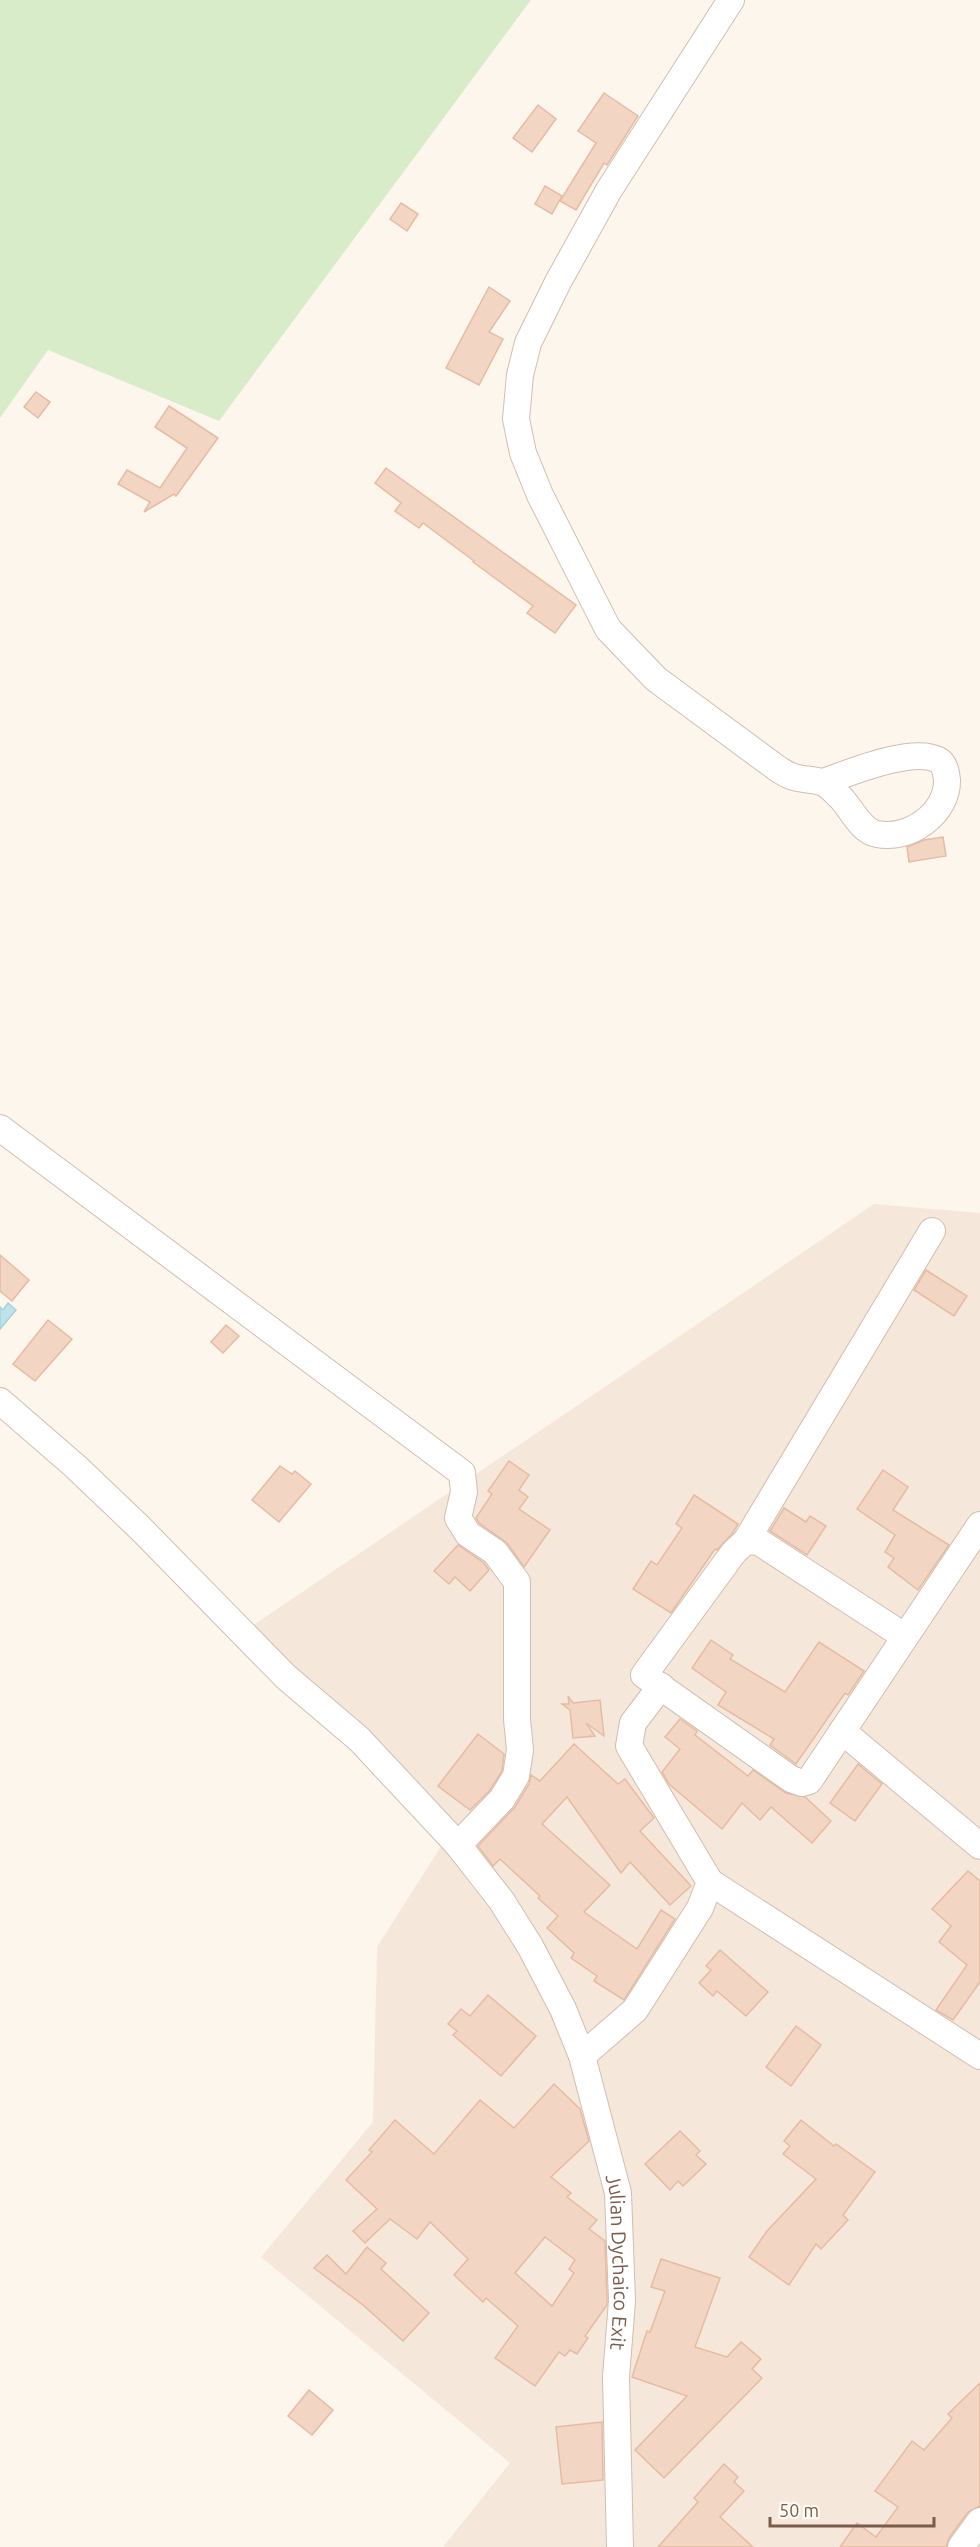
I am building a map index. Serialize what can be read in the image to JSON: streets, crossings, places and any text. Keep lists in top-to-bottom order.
{
  "streets": {
    "street": ["Julian Dychaico Exit"]
  },
  "scale_bar": "50 m"
}
